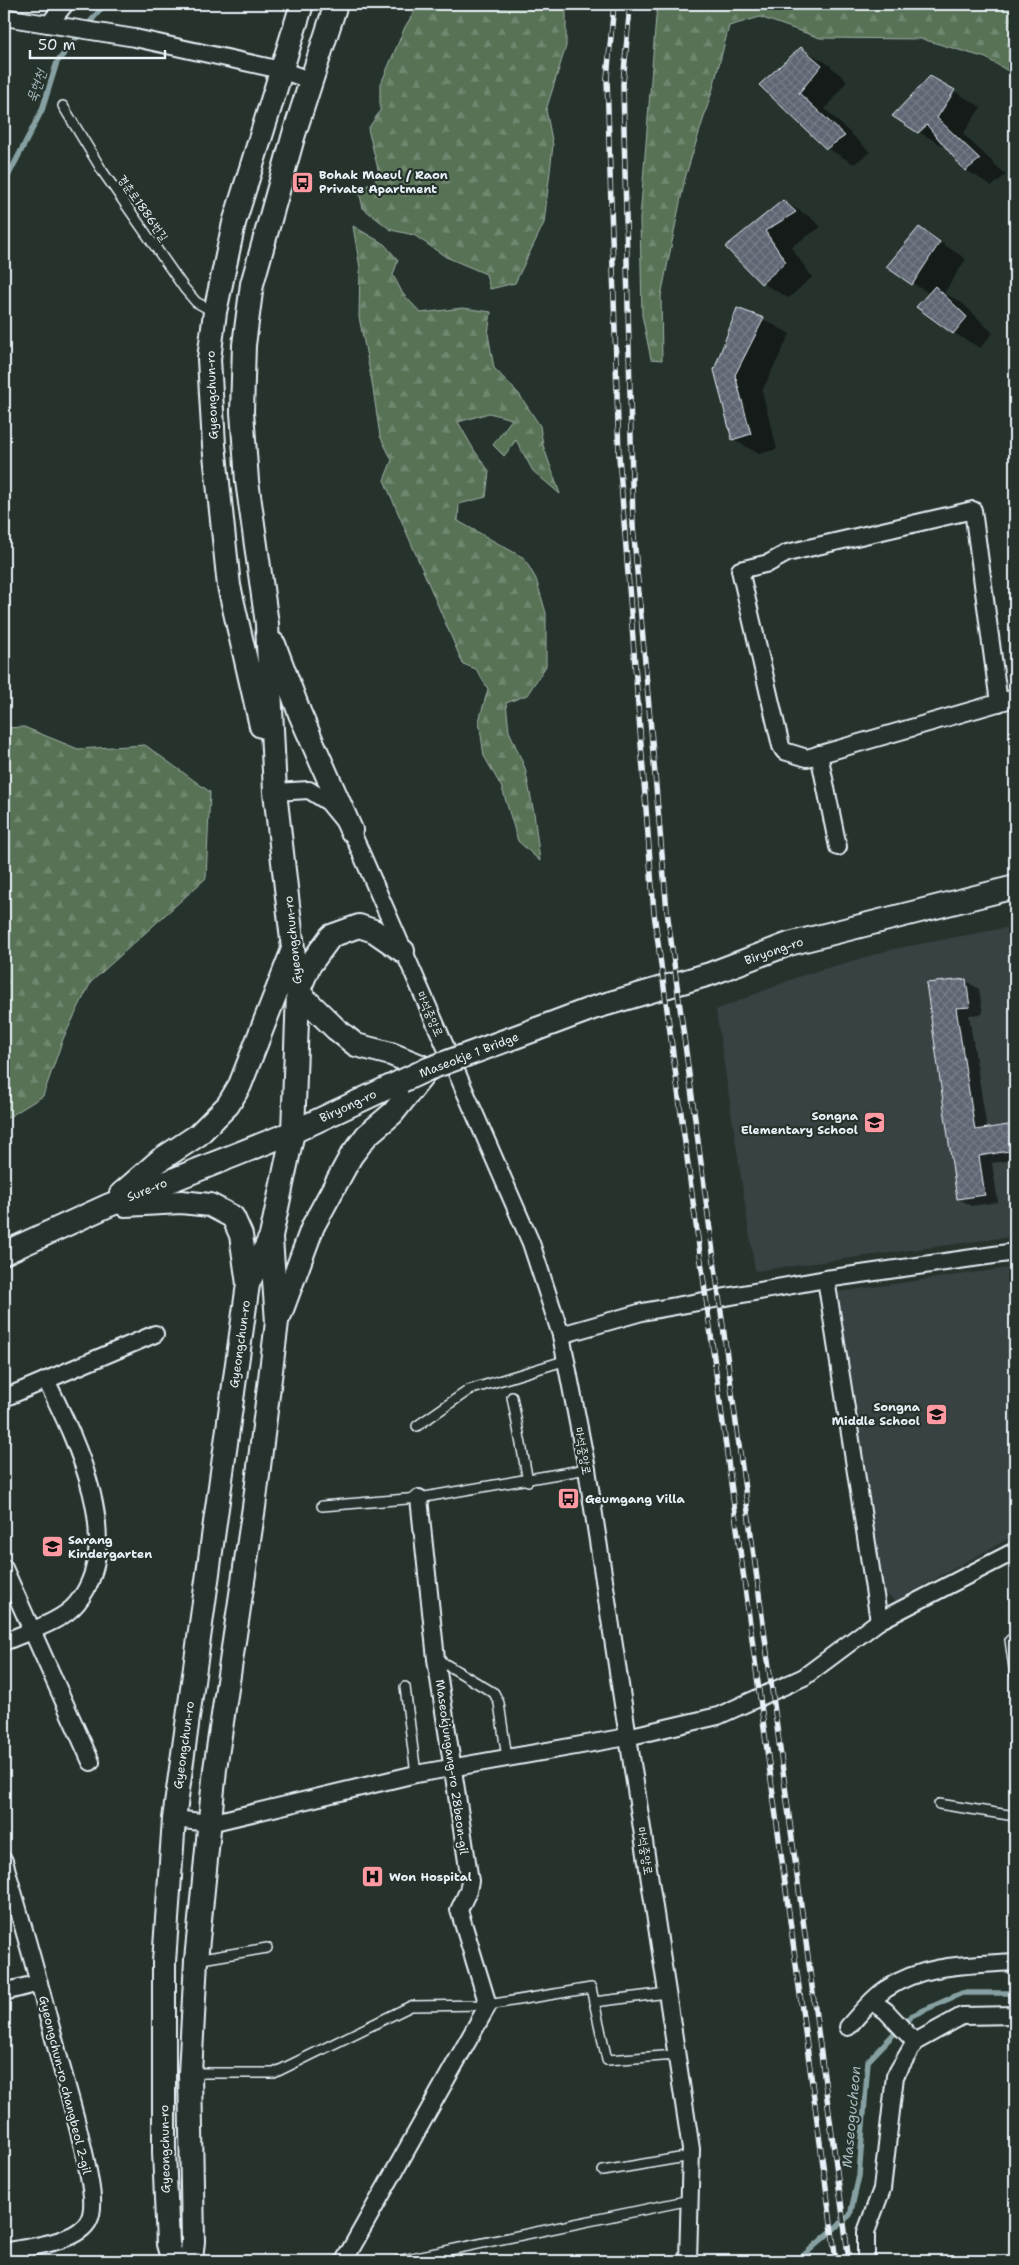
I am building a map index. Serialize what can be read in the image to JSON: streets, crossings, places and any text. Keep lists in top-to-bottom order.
{
  "streets": {
    "street": [
      "Gyeongchun-ro",
      "Biryong-ro",
      "마석중앙로",
      "Maseokje 1 Bridge",
      "Sure-ro",
      "Maseokjungang-ro 28beon-gil",
      "Gyeongchun-ro changbeol 2-gil"
    ],
    "lane": ["경춘로1886번길"]
  },
  "crossings": [
    ["경춘로1886번길", "Gyeongchun-ro"],
    ["Gyeongchun-ro", "Biryong-ro"],
    ["Gyeongchun-ro", "마석중앙로"],
    ["Gyeongchun-ro", "Sure-ro"],
    ["Biryong-ro", "Maseokje 1 Bridge"],
    ["Biryong-ro", "Sure-ro"]
  ],
  "water": ["묵현천", "Maseogucheon"],
  "places": {
    "bus stop": ["Bohak Maeul / Raon Private Apartment", "Geumgang Villa"],
    "school or university": ["Songna Elementary School", "Songna Middle School", "Sarang Kindergarten"],
    "hospital": ["Won Hospital"]
  },
  "scale_bar": "50 m"
}
